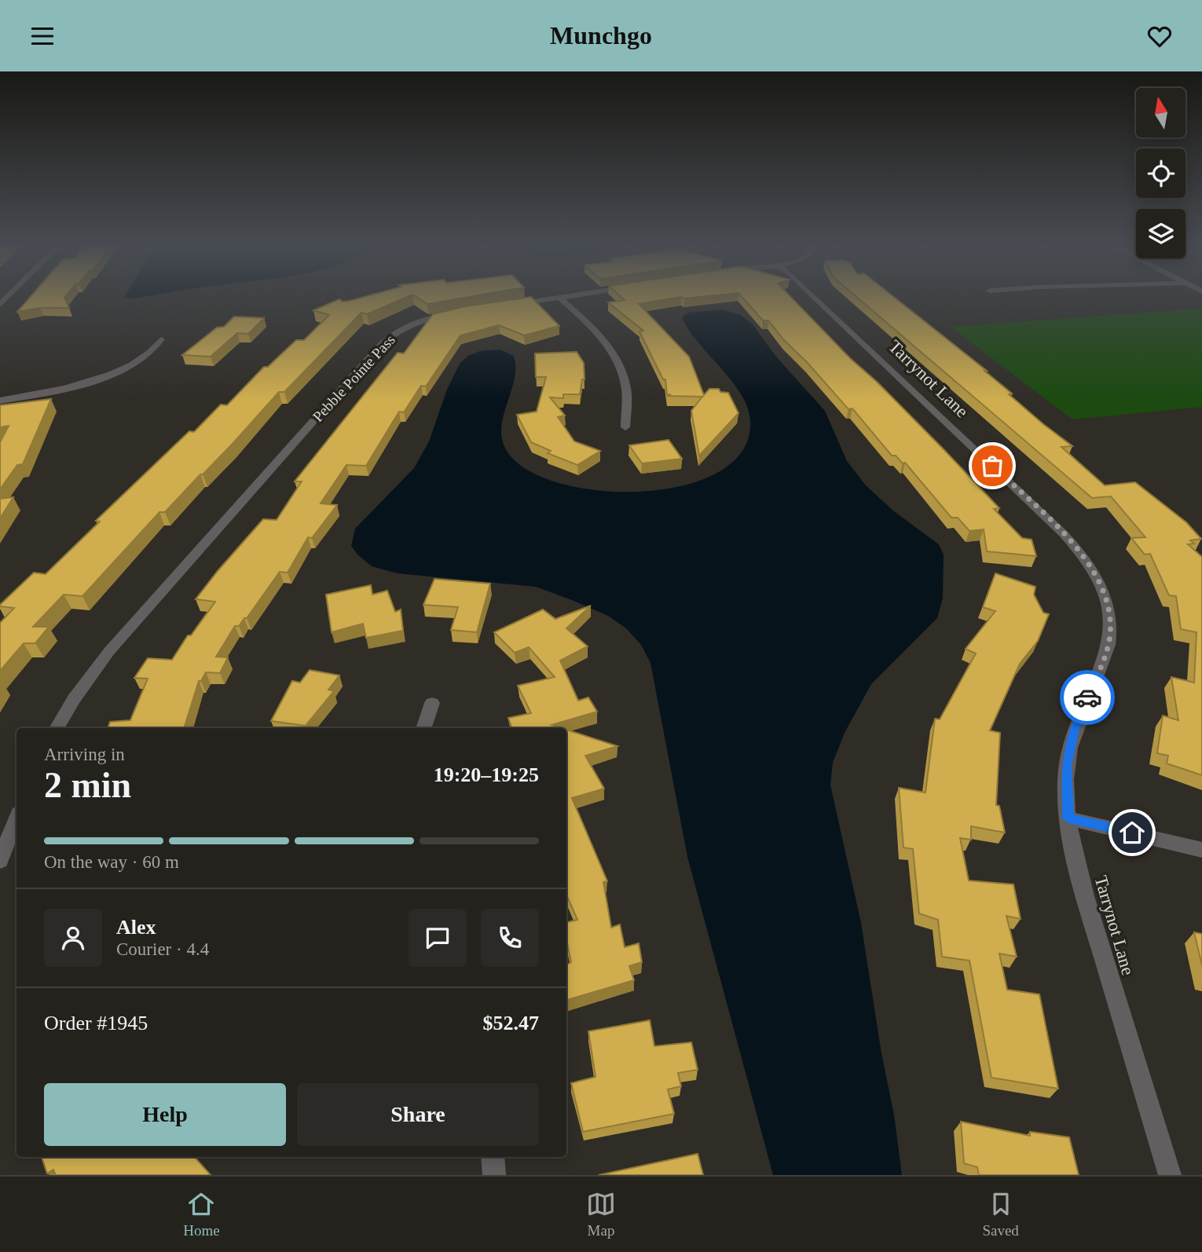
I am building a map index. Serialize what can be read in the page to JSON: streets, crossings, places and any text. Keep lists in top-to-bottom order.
{
  "streets": {
    "street": ["Pebble Pointe Pass", "Tarrynot Lane"]
  },
  "north": "top",
  "page": {
    "header": "Munchgo",
    "heading": ["2 min", "Arriving in", "19:20–19:25"],
    "panel": [
      "Alex",
      "Courier · 4.4",
      "Order #1945",
      "$52.47"
    ],
    "bar": "On the way · 60 m",
    "buttons": ["Help", "Share"],
    "tabs": ["Home", "Map", "Saved"]
  }
}
